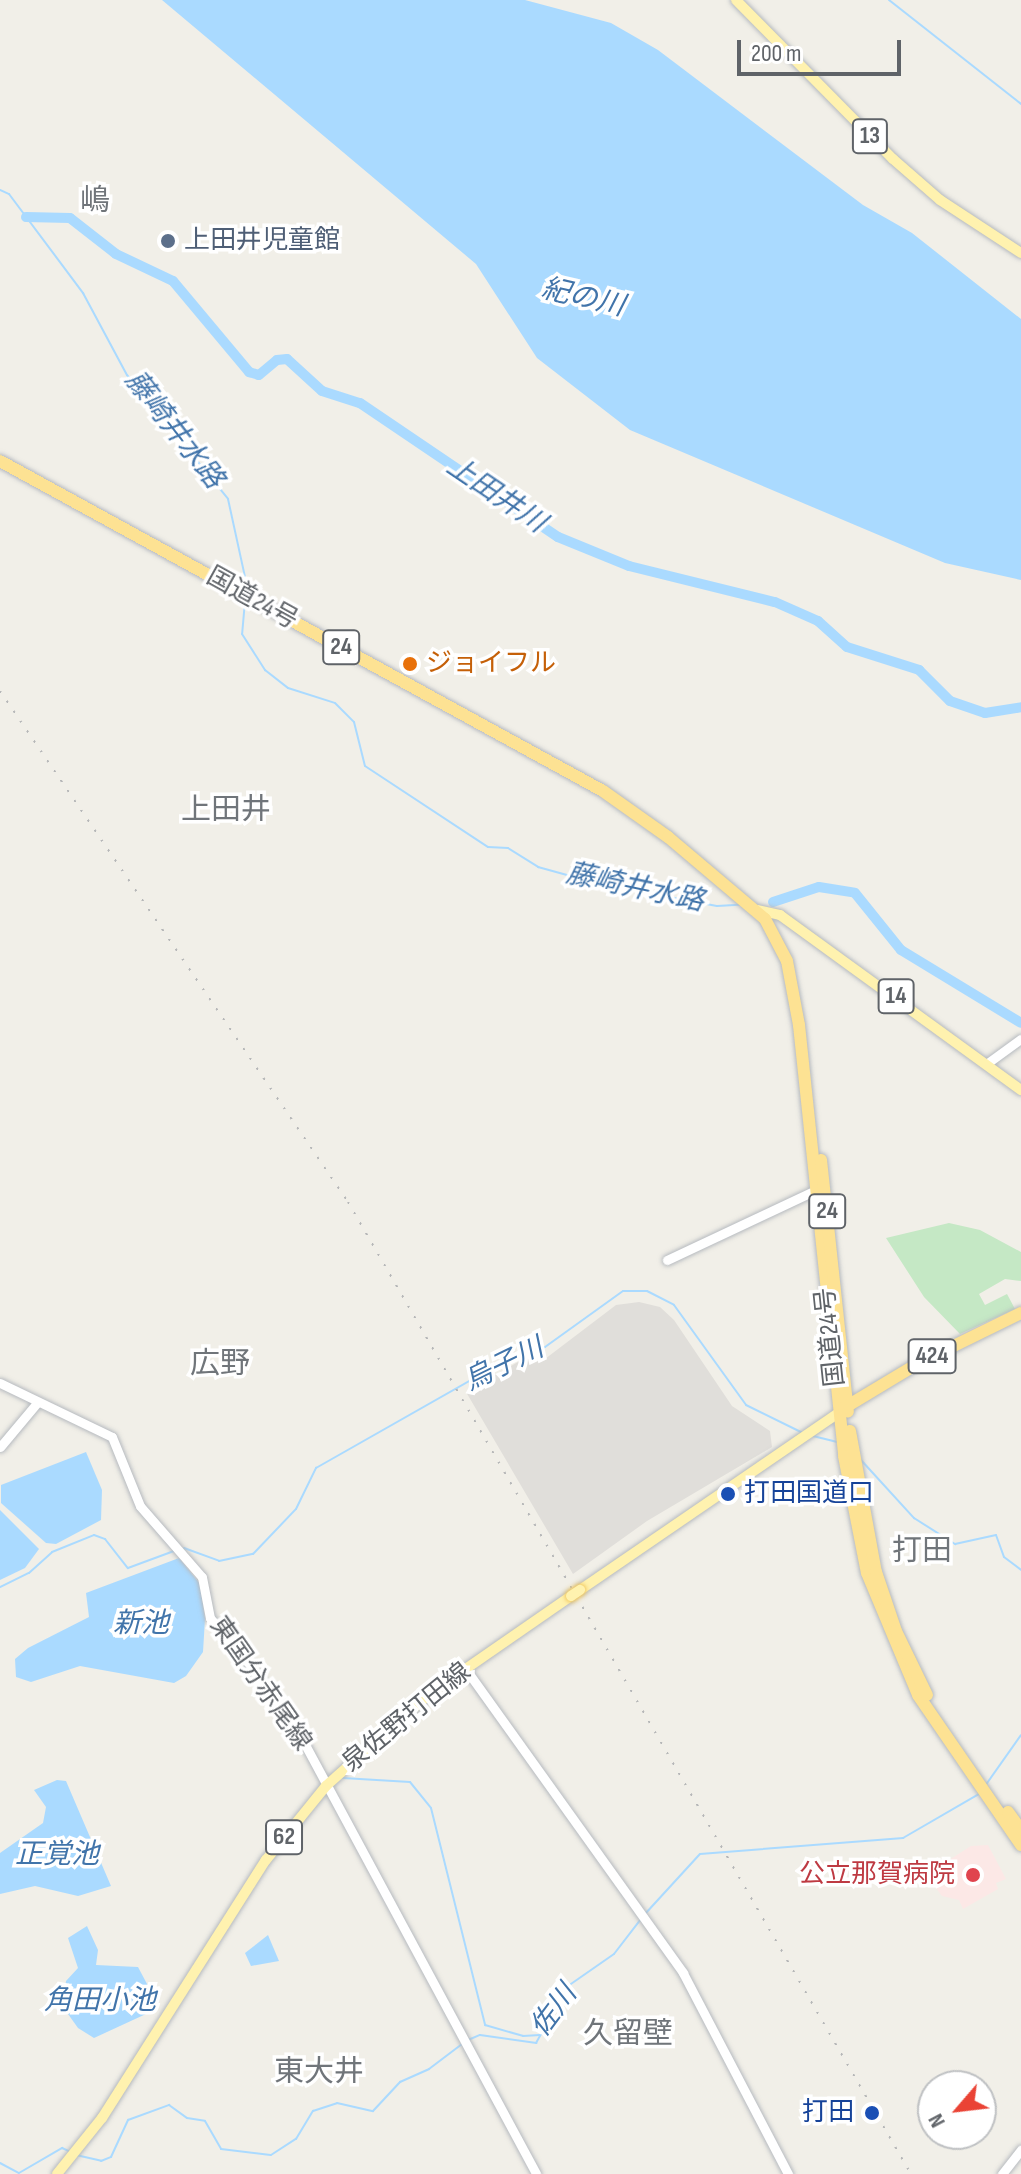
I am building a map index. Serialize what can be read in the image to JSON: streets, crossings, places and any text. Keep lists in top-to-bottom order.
{
  "streets": {
    "highway": ["国道24号", "24", "424"],
    "main road": [
      "13",
      "14",
      "泉佐野打田線",
      "62"
    ],
    "street": ["東国分赤尾線"]
  },
  "crossings": [
    ["国道24号", "14"],
    ["国道24号", "424"],
    ["国道24号", "泉佐野打田線"],
    ["424", "泉佐野打田線"],
    ["東国分赤尾線", "泉佐野打田線"]
  ],
  "districts": [
    "嶋",
    "上田井",
    "広野",
    "打田",
    "久留壁",
    "東大井"
  ],
  "water": [
    "紀の川",
    "藤崎井水路",
    "上田井川",
    "烏子川",
    "新池",
    "正覚池",
    "角田小池",
    "佐川"
  ],
  "places": [
    "上田井児童館",
    "ジョイフル",
    "打田国道口",
    "公立那賀病院",
    "打田"
  ],
  "scale_bar": "200 m",
  "north": "bottom left"
}
